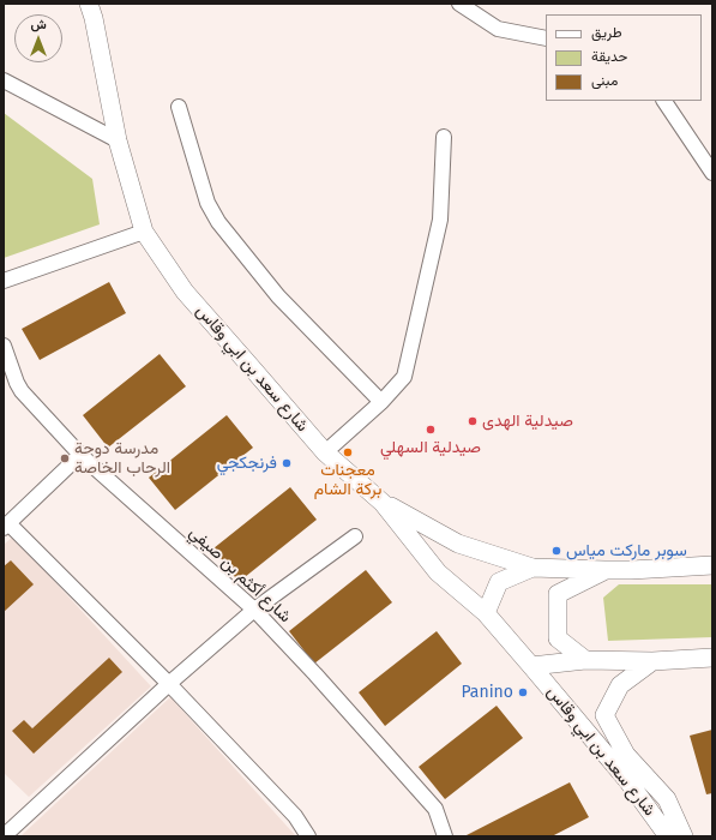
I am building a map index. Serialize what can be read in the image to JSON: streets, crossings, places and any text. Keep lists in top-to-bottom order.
{
  "streets": {
    "street": ["شارع سعد بن ابي وقاس", "شارع أكثم بن صيفي"]
  },
  "places": [
    "صيدلية الهدى",
    "صيدلية السهلي",
    "معجنات بركة الشام",
    "مدرسة دوحة الرحاب الخاصة",
    "فرنجكجي",
    "سوبر ماركت مياس",
    "Panino"
  ],
  "legend": ["طريق", "حديقة", "مبنى"],
  "north": "top"
}
